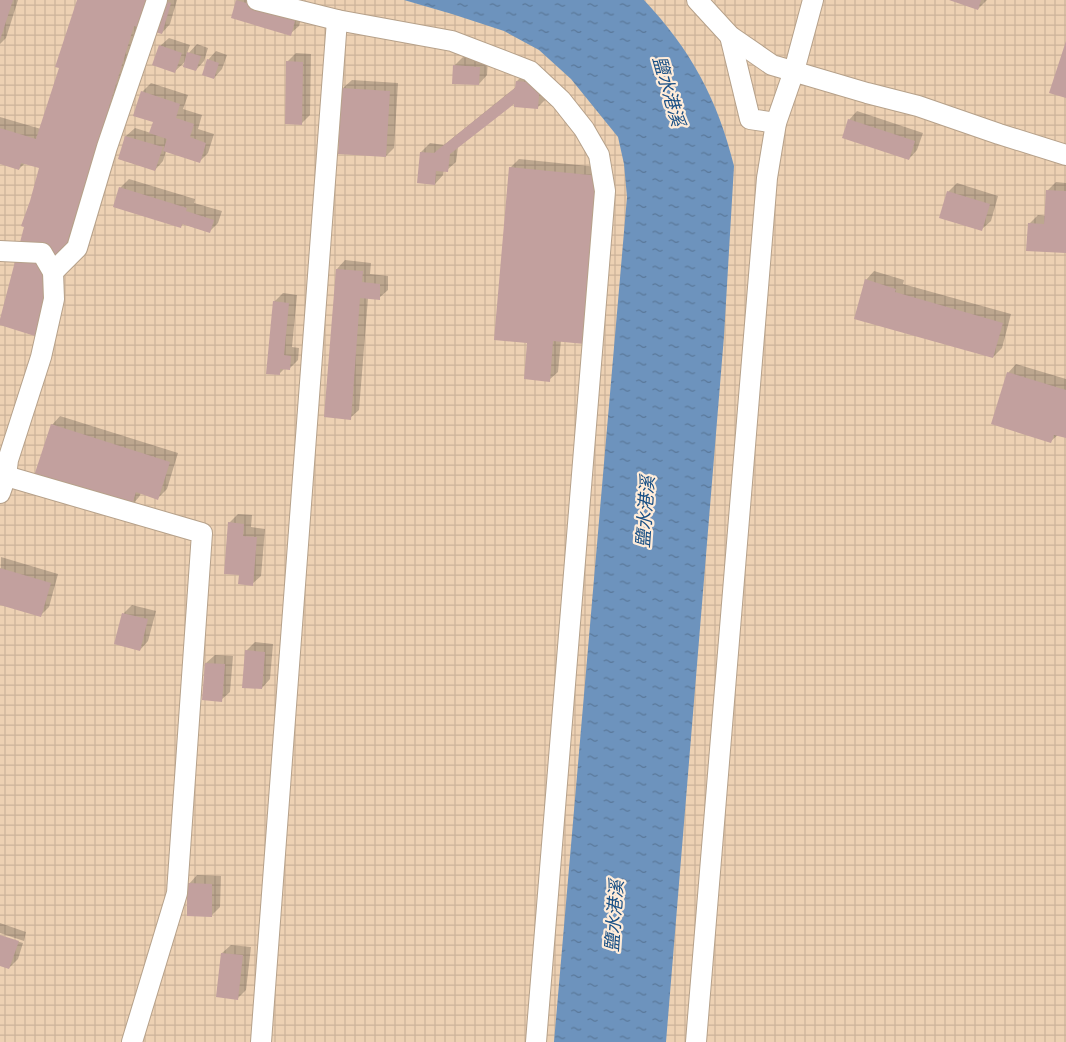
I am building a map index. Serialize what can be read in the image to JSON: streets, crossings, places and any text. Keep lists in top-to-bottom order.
{
  "water": ["鹽水港溪"]
}
